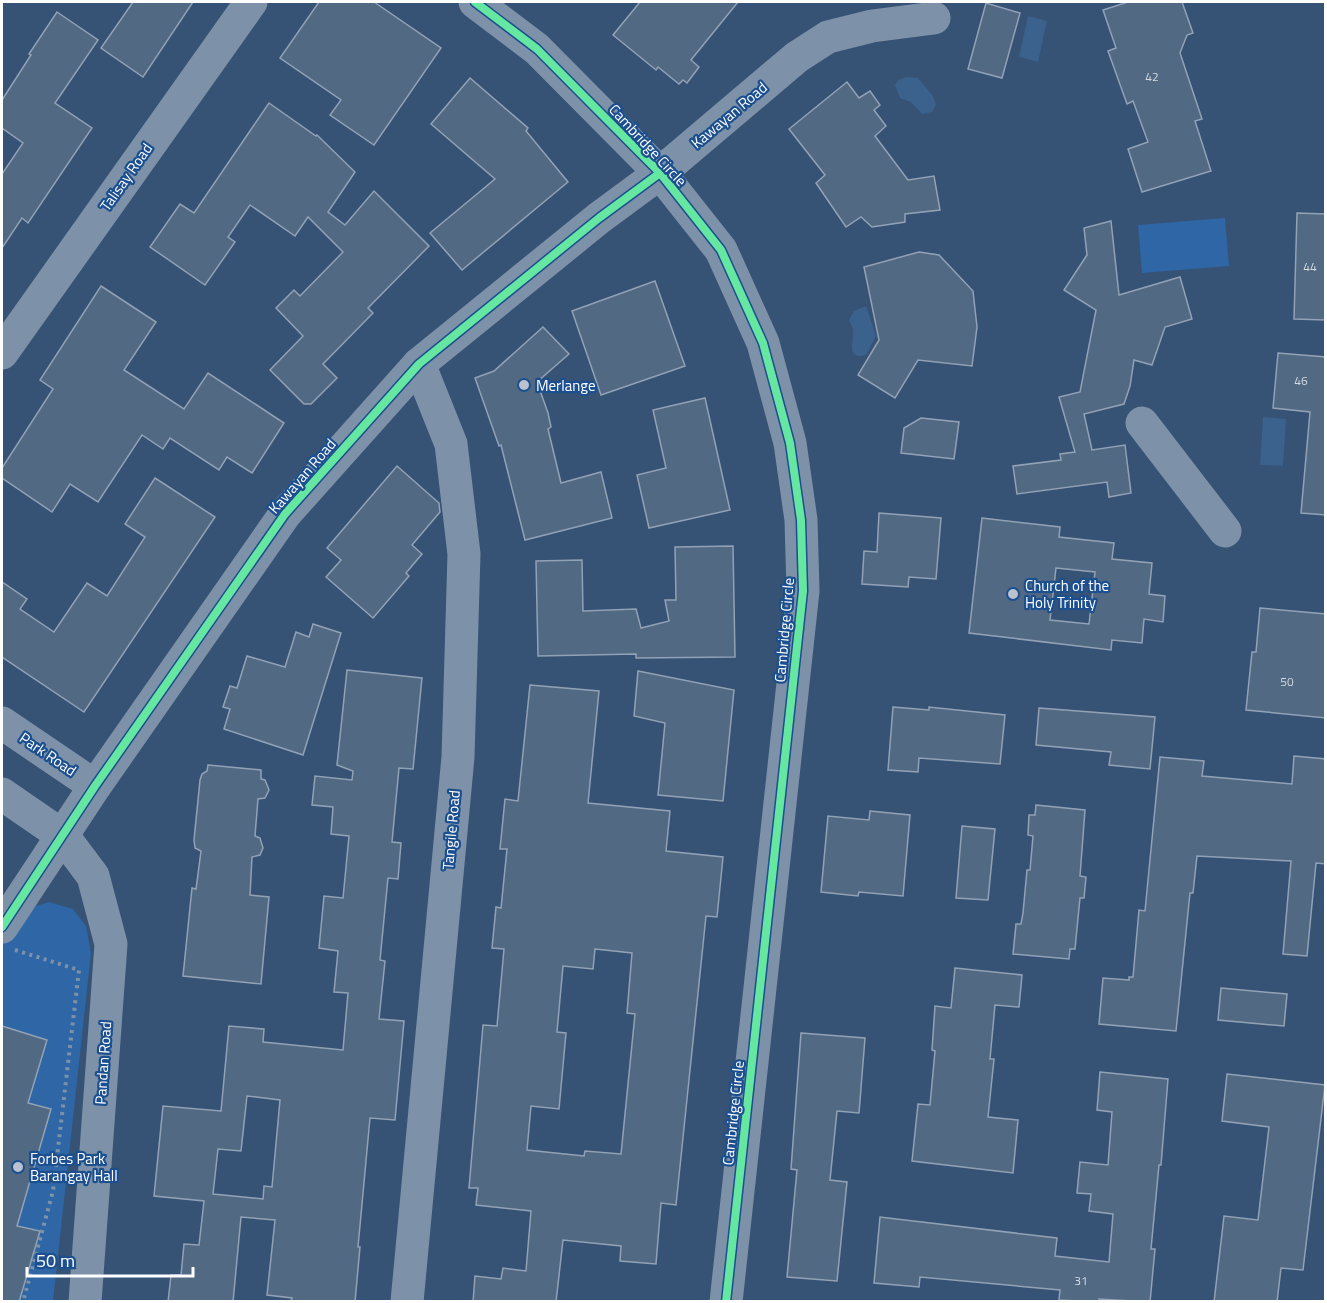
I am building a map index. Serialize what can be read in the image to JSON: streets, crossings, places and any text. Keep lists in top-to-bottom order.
{
  "streets": {
    "street": [
      "Kawayan Road",
      "Cambridge Circle",
      "Talisay Road",
      "Park Road",
      "Tangile Road",
      "Pandan Road"
    ]
  },
  "crossings": [
    ["Kawayan Road", "Cambridge Circle"],
    ["Kawayan Road", "Park Road"],
    ["Kawayan Road", "Tangile Road"],
    ["Kawayan Road", "Pandan Road"]
  ],
  "places": ["Merlange", "Church of the Holy Trinity", "Forbes Park Barangay Hall"],
  "house_numbers": [
    "42",
    "44",
    "46",
    "50",
    "31"
  ],
  "scale_bar": "50 m"
}
